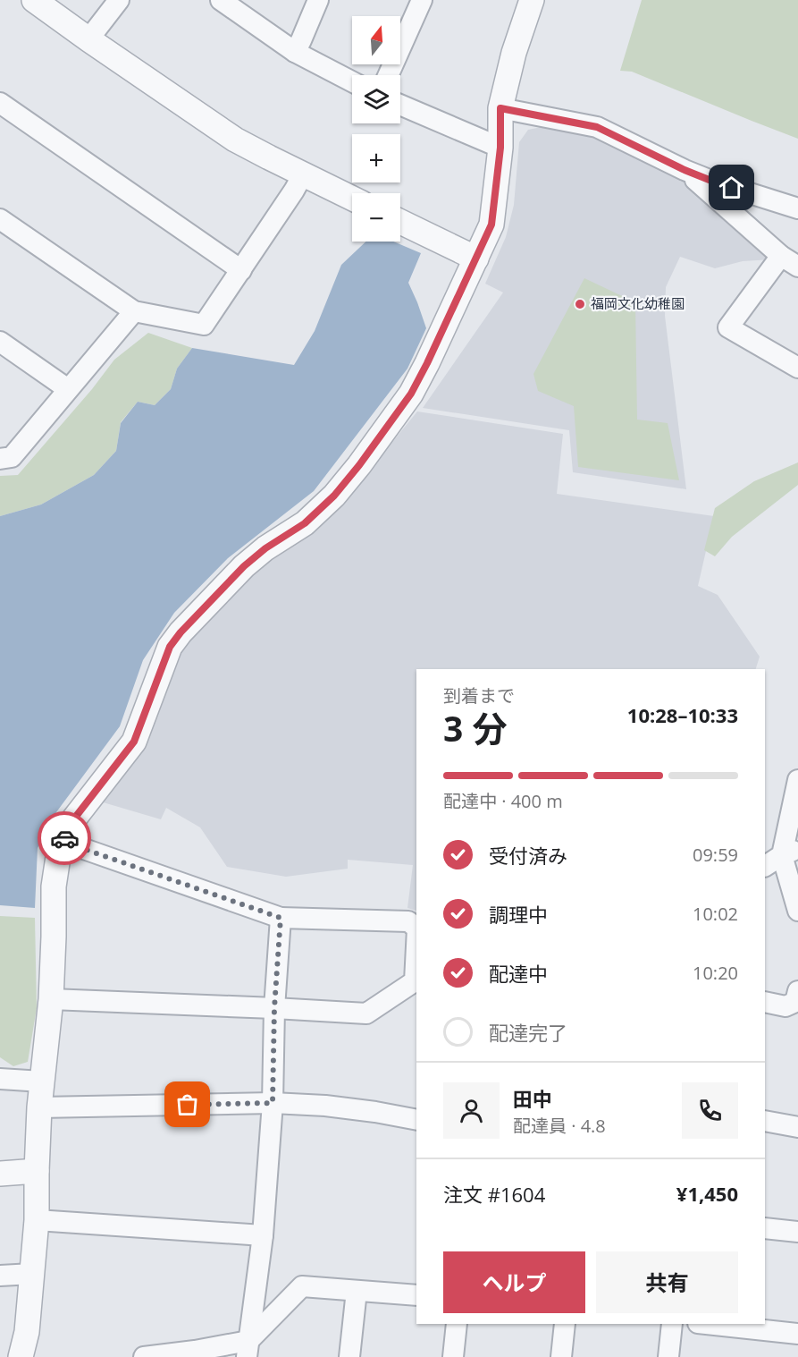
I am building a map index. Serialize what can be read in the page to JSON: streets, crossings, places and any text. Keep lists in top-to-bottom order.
{
  "places": ["福岡文化幼稚園"],
  "north": "top",
  "page": {
    "map_buttons": ["+", "−"],
    "heading": ["3 分", "到着まで", "10:28–10:33"],
    "panel": [
      "田中",
      "配達員 · 4.8",
      "注文 #1604",
      "¥1,450"
    ],
    "bar": "配達中 · 400 m",
    "list": [
      ["受付済み", "09:59"],
      ["調理中", "10:02"],
      ["配達中", "10:20"],
      "配達完了"
    ],
    "buttons": ["ヘルプ", "共有"]
  }
}
